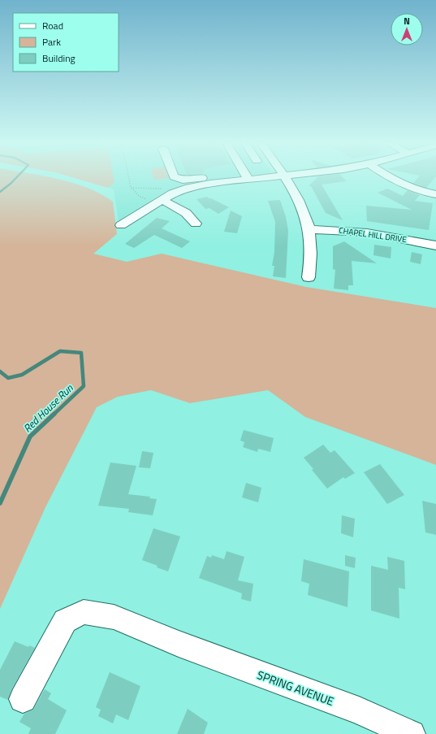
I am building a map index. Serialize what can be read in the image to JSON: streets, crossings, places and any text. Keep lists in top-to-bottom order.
{
  "streets": {
    "street": ["CHAPEL HILL DRIVE", "SPRING AVENUE"]
  },
  "water": ["Red House Run"],
  "legend": ["Road", "Park", "Building"],
  "north": "top"
}
